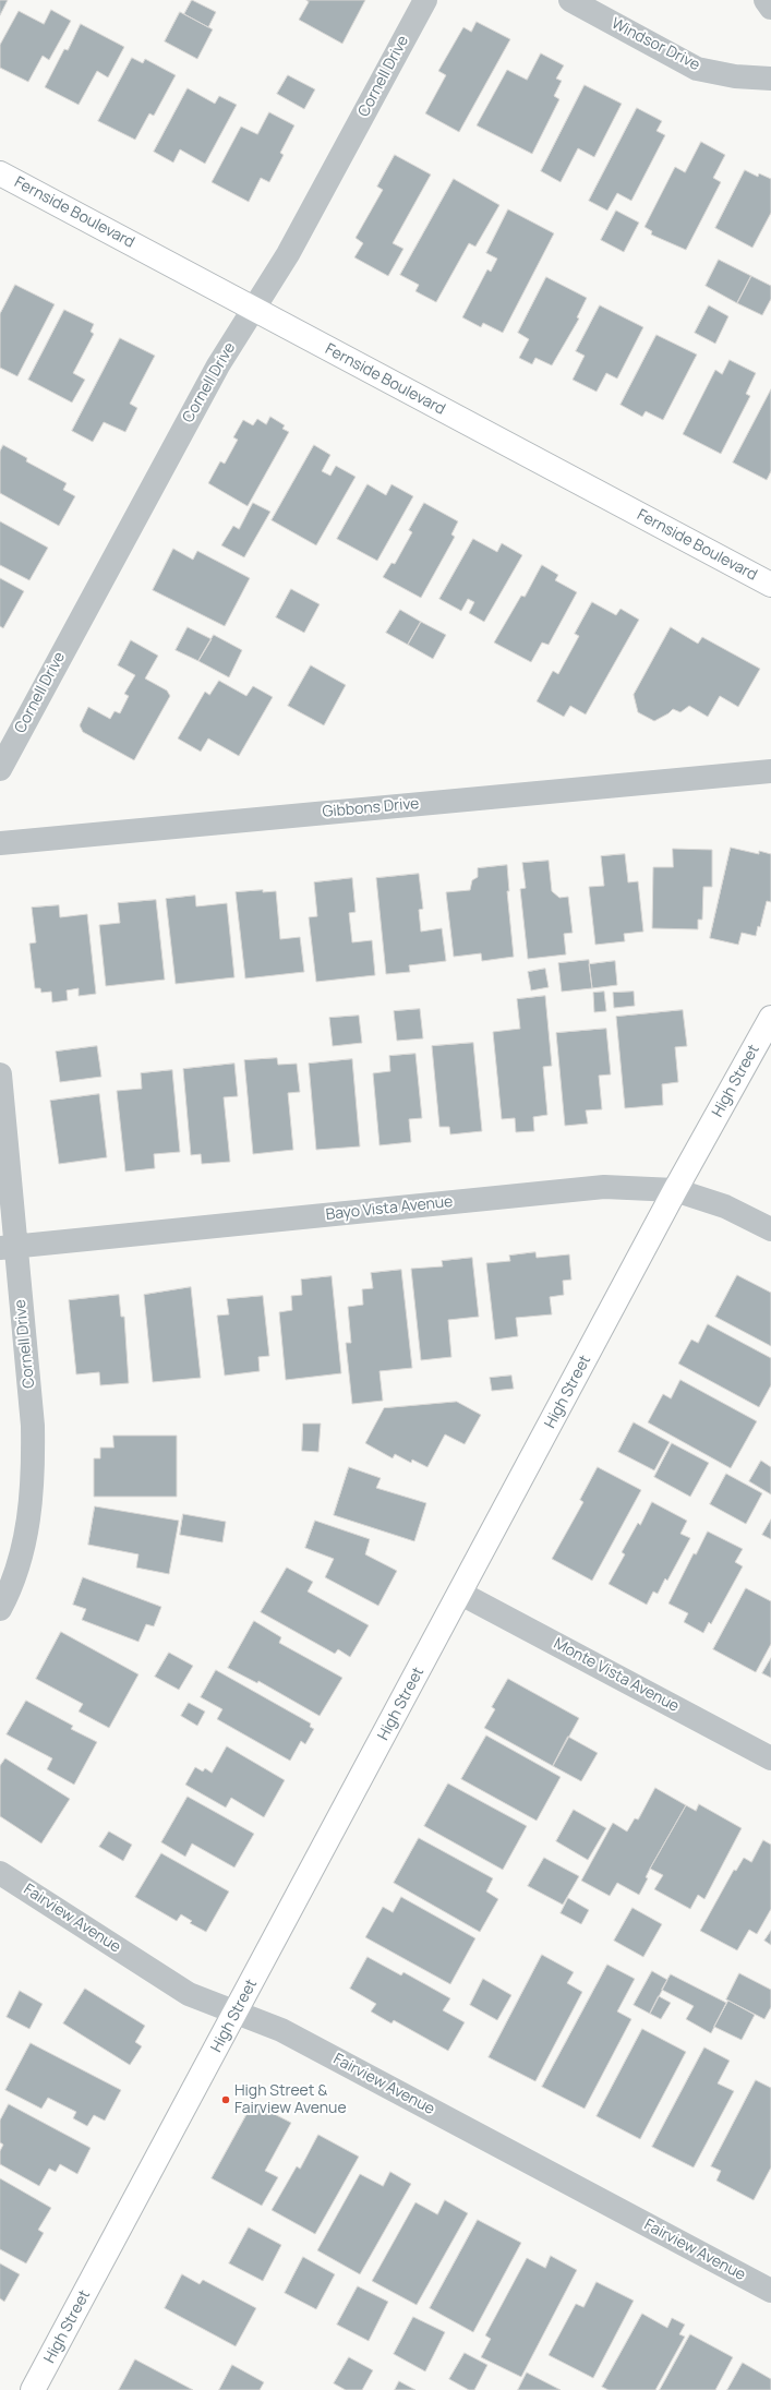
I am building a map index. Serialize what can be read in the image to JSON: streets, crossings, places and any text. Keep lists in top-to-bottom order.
{
  "streets": {
    "main road": ["Fernside Boulevard", "High Street"],
    "street": [
      "Windsor Drive",
      "Cornell Drive",
      "Gibbons Drive",
      "Bayo Vista Avenue",
      "Monte Vista Avenue",
      "Fairview Avenue"
    ]
  },
  "crossings": [
    ["Cornell Drive", "Fernside Boulevard"],
    ["Cornell Drive", "Bayo Vista Avenue"],
    ["High Street", "Bayo Vista Avenue"],
    ["High Street", "Monte Vista Avenue"],
    ["High Street", "Fairview Avenue"]
  ],
  "places": ["High Street & Fairview Avenue"]
}
